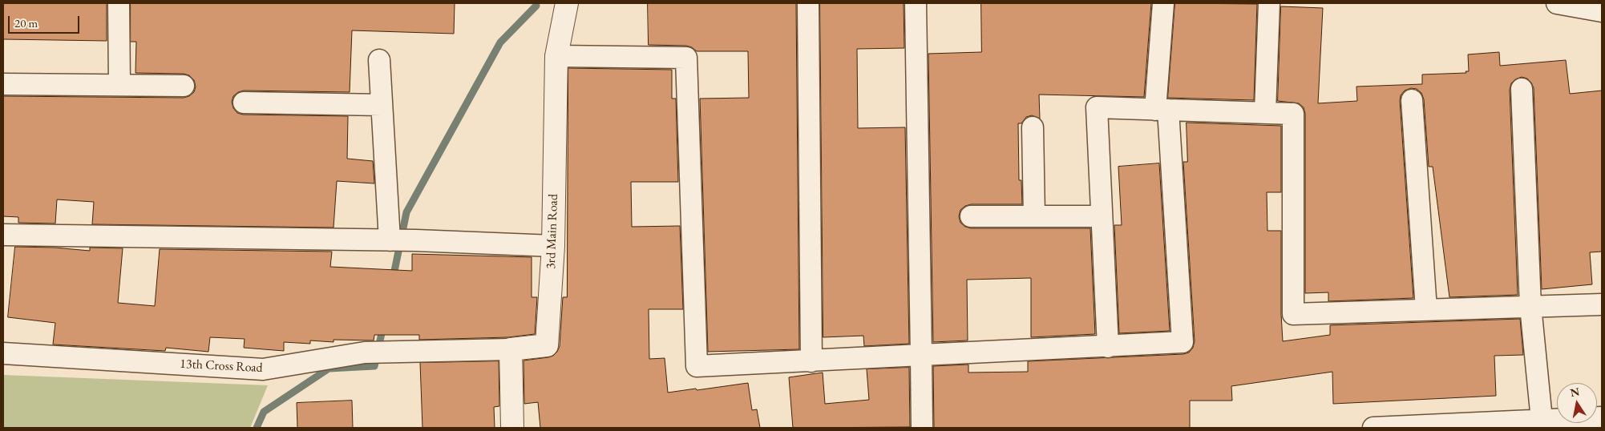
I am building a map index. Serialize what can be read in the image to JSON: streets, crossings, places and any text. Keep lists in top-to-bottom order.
{
  "streets": {
    "street": ["3rd Main Road", "13th Cross Road"]
  },
  "crossings": [
    ["3rd Main Road", "13th Cross Road"]
  ],
  "scale_bar": "20 m",
  "north": "top"
}
